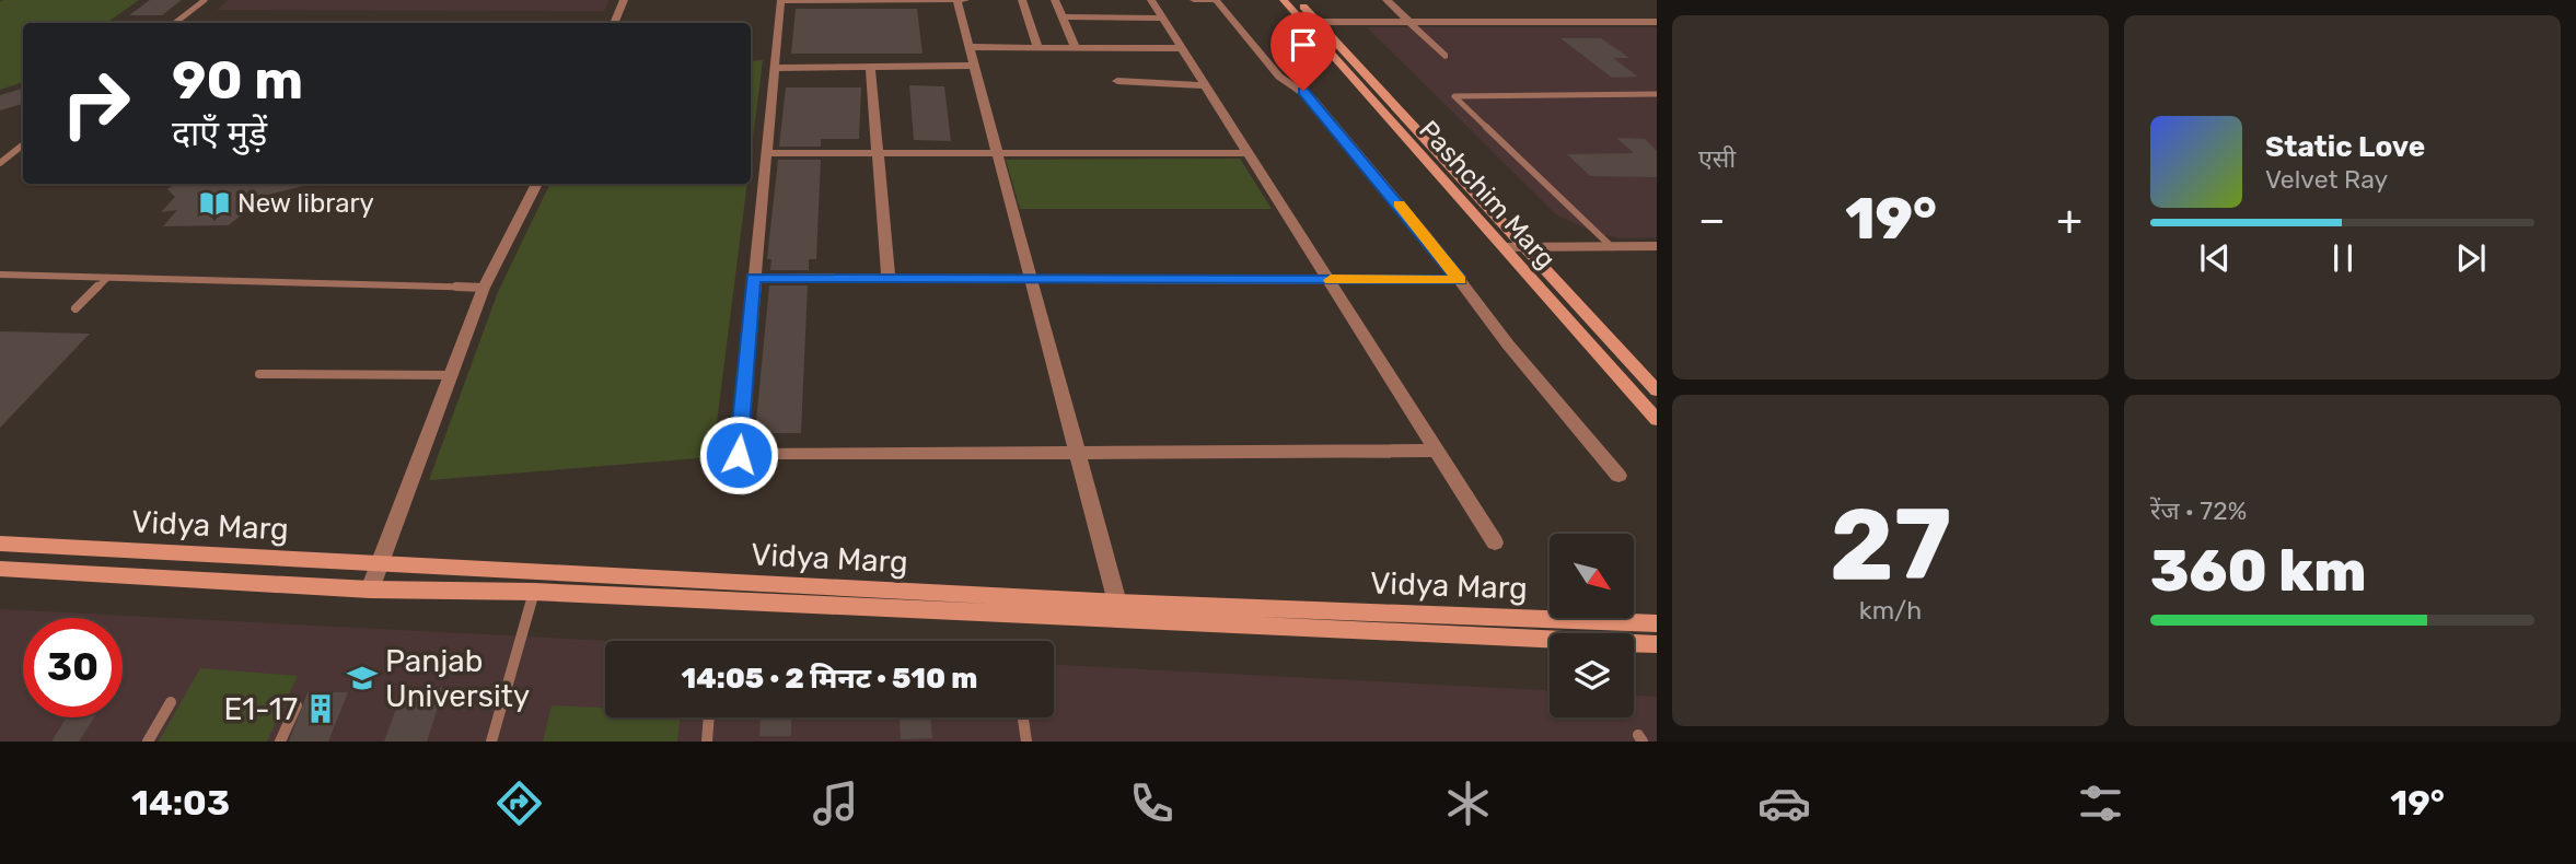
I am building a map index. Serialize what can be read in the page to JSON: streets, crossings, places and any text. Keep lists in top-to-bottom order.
{
  "streets": {
    "main road": ["Pashchim Marg", "Vidya Marg"]
  },
  "places": {
    "library": ["New library"],
    "school or university": ["Panjab University"],
    "building": ["E1-17"]
  },
  "north": "bottom right",
  "page": {
    "tile": [
      "एसी",
      ["27", "km/h"],
      ["रेंज · 72%", "360 km"]
    ],
    "turn": ["90 m", "दाएँ मुड़ें"],
    "song": ["Static Love", "Velvet Ray"],
    "heat": ["−", "19°", "+"],
    "limit": "30",
    "trip": "14:05 · 2 मिनट · 510 m",
    "tabs": ["14:03", "19°"]
  }
}
